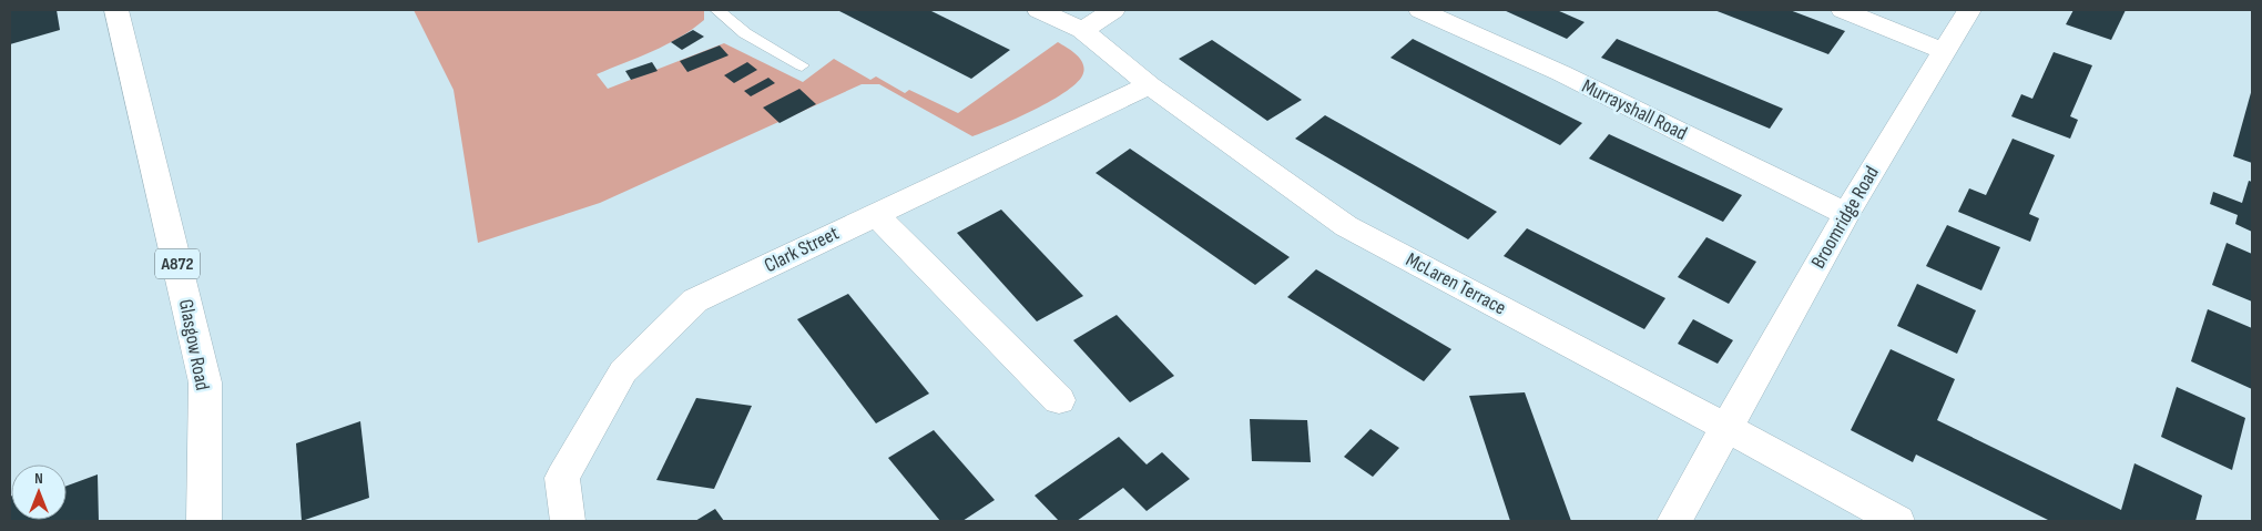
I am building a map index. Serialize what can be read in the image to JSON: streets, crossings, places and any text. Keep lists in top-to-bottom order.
{
  "streets": {
    "street": [
      "Murrayshall Road",
      "Broomridge Road",
      "Clark Street",
      "A872",
      "McLaren Terrace",
      "Glasgow Road"
    ]
  },
  "crossings": [
    ["Murrayshall Road", "Broomridge Road"],
    ["Broomridge Road", "McLaren Terrace"],
    ["Clark Street", "McLaren Terrace"]
  ],
  "north": "top"
}
